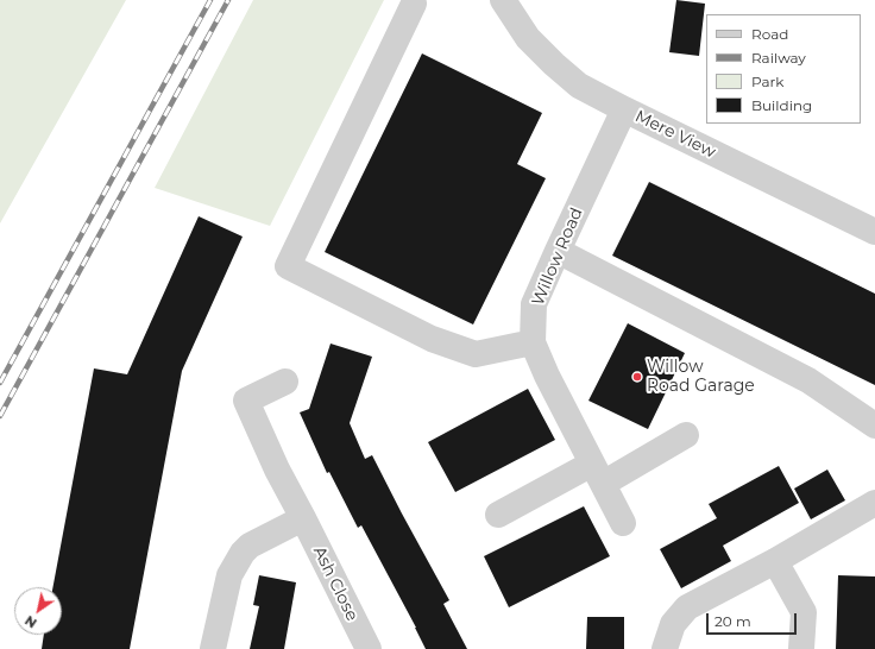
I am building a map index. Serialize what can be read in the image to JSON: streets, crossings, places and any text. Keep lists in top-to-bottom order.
{
  "streets": {
    "street": ["Mere View", "Willow Road", "Ash Close"]
  },
  "crossings": [
    ["Mere View", "Willow Road"]
  ],
  "places": ["Willow Road Garage"],
  "legend": [
    "Road",
    "Railway",
    "Park",
    "Building"
  ],
  "scale_bar": "20 m",
  "north": "bottom left"
}
